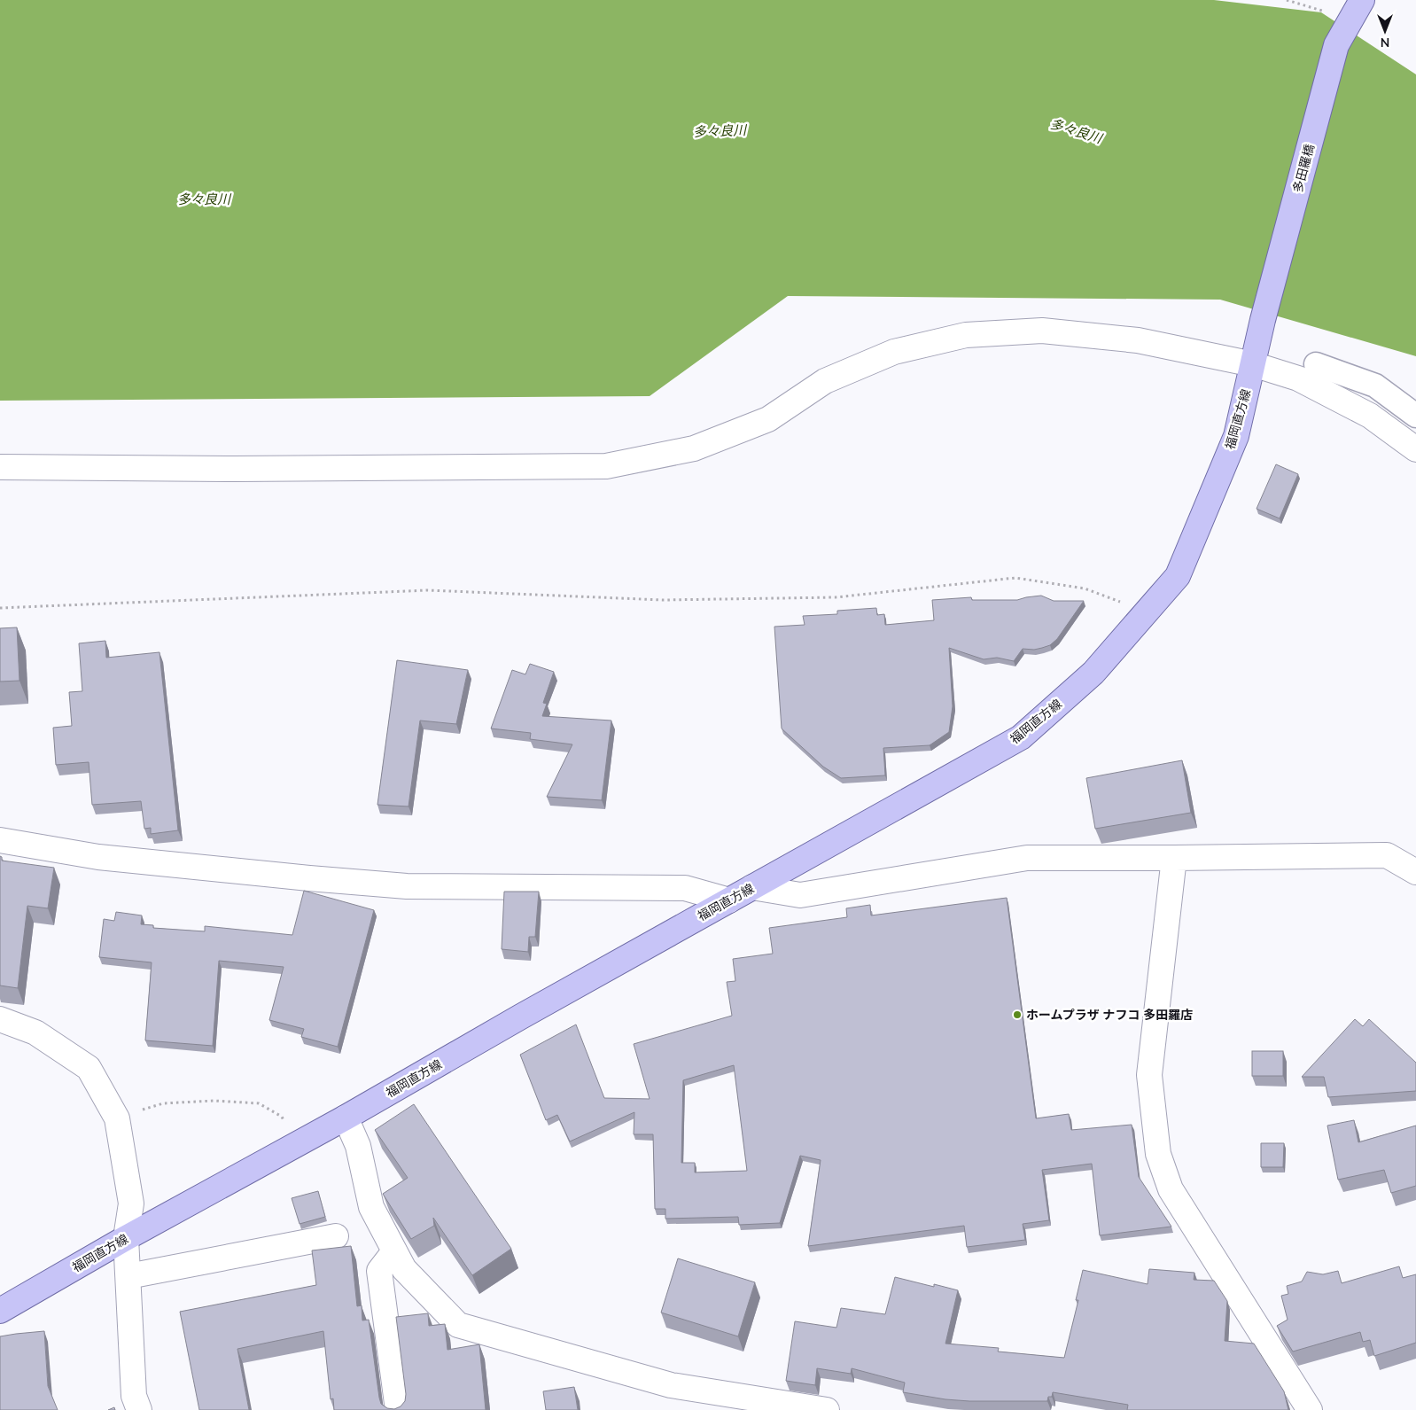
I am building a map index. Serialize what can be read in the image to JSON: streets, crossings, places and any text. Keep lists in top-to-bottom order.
{
  "streets": {
    "main road": ["多田羅橋", "福岡直方線"]
  },
  "crossings": [
    ["多田羅橋", "福岡直方線"]
  ],
  "water": ["多々良川"],
  "places": ["ホームプラザ ナフコ 多田羅店"],
  "north": "bottom"
}
